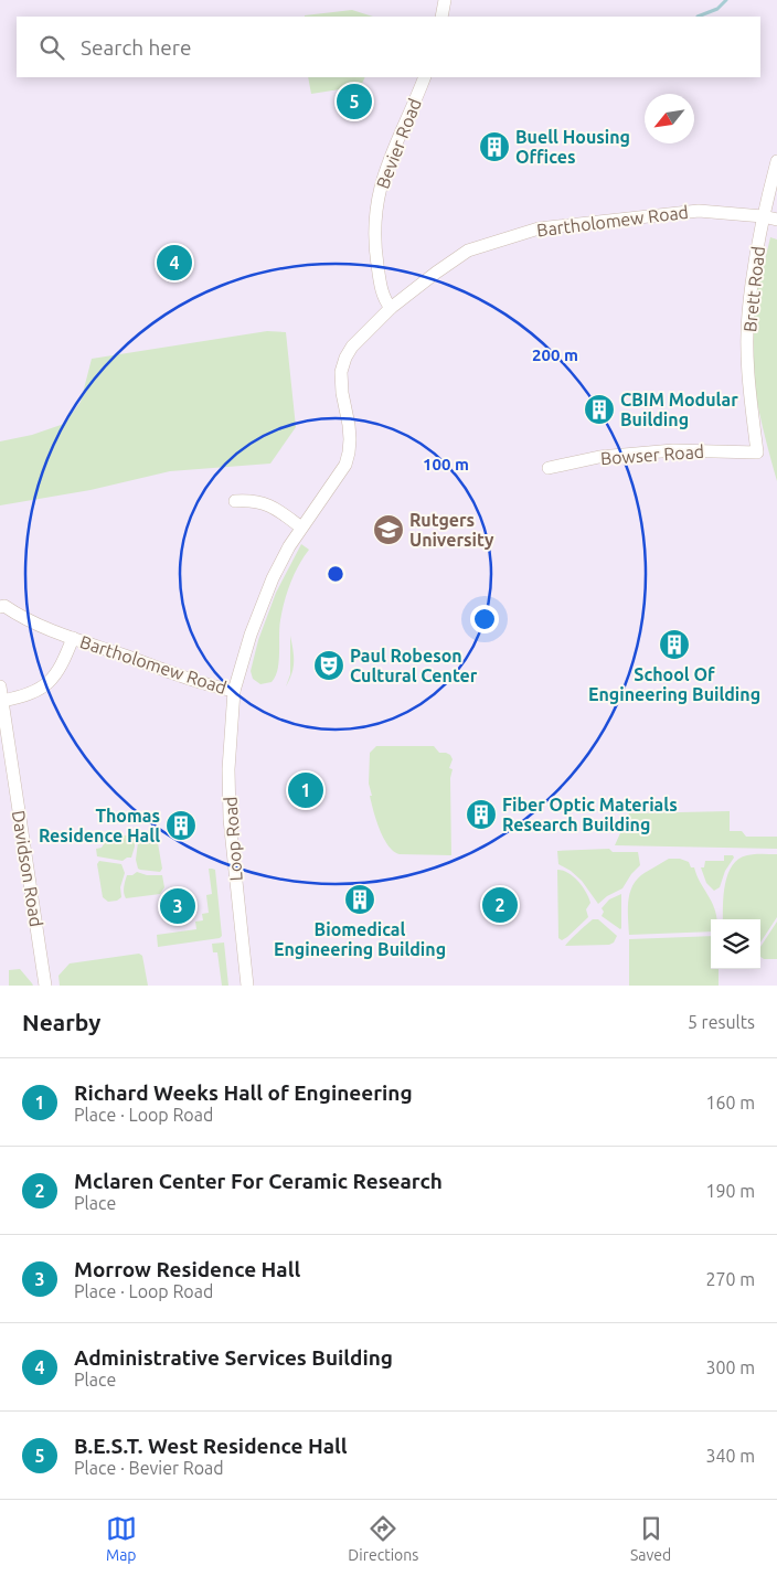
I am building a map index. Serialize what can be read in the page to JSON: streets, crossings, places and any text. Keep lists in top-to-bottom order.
{
  "streets": {
    "street": [
      "Bevier Road",
      "Bartholomew Road",
      "Brett Road",
      "Bowser Road",
      "Loop Road",
      "Davidson Road"
    ]
  },
  "crossings": [
    ["Bevier Road", "Bartholomew Road"],
    ["Bartholomew Road", "Brett Road"],
    ["Bartholomew Road", "Loop Road"],
    ["Brett Road", "Bowser Road"]
  ],
  "places": {
    "building": [
      "Buell Housing Offices",
      "CBIM Modular Building",
      "School Of Engineering Building",
      "Fiber Optic Materials Research Building",
      "Thomas Residence Hall",
      "Biomedical Engineering Building"
    ],
    "school or university": ["Rutgers University"],
    "theatre": ["Paul Robeson Cultural Center"]
  },
  "north": "bottom left",
  "page": {
    "search": "Search here",
    "pins": [
      "5",
      "4",
      "1",
      "2",
      "3"
    ],
    "heading": ["Nearby", "5 results"],
    "list": [
      {
        "mark": "1",
        "name": "Richard Weeks Hall of Engineering",
        "note": "Place · Loop Road",
        "value": "160 m"
      },
      {
        "mark": "2",
        "name": "Mclaren Center For Ceramic Research",
        "note": "Place",
        "value": "190 m"
      },
      {
        "mark": "3",
        "name": "Morrow Residence Hall",
        "note": "Place · Loop Road",
        "value": "270 m"
      },
      {
        "mark": "4",
        "name": "Administrative Services Building",
        "note": "Place",
        "value": "300 m"
      },
      {
        "mark": "5",
        "name": "B.E.S.T. West Residence Hall",
        "note": "Place · Bevier Road",
        "value": "340 m"
      }
    ],
    "nav": ["Map", "Directions", "Saved"]
  },
  "rings": ["200 m", "100 m"]
}
